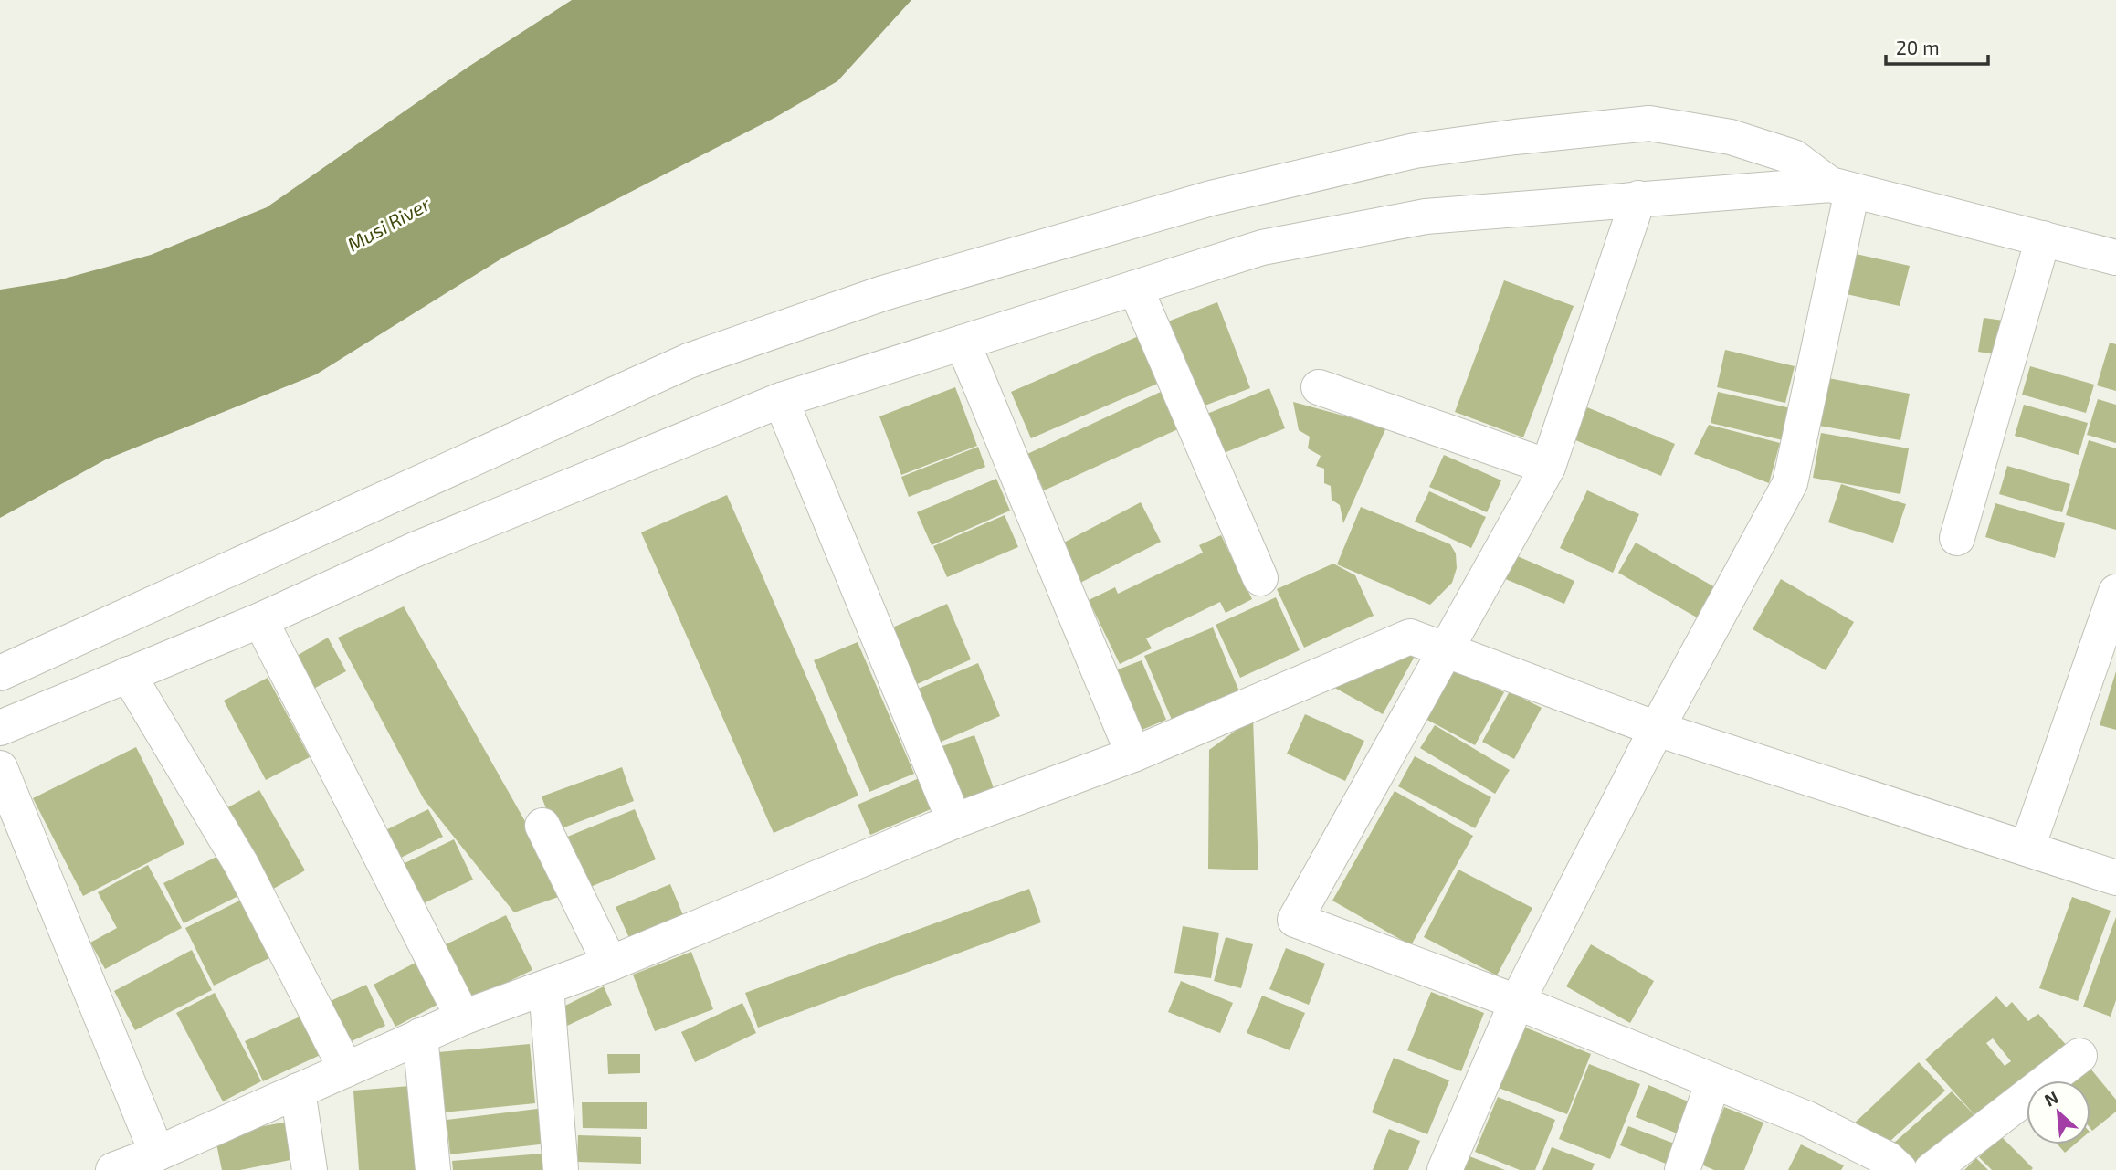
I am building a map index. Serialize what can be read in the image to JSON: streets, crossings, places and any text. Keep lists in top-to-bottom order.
{
  "water": ["Musi River"],
  "scale_bar": "20 m",
  "north": "top left"
}
